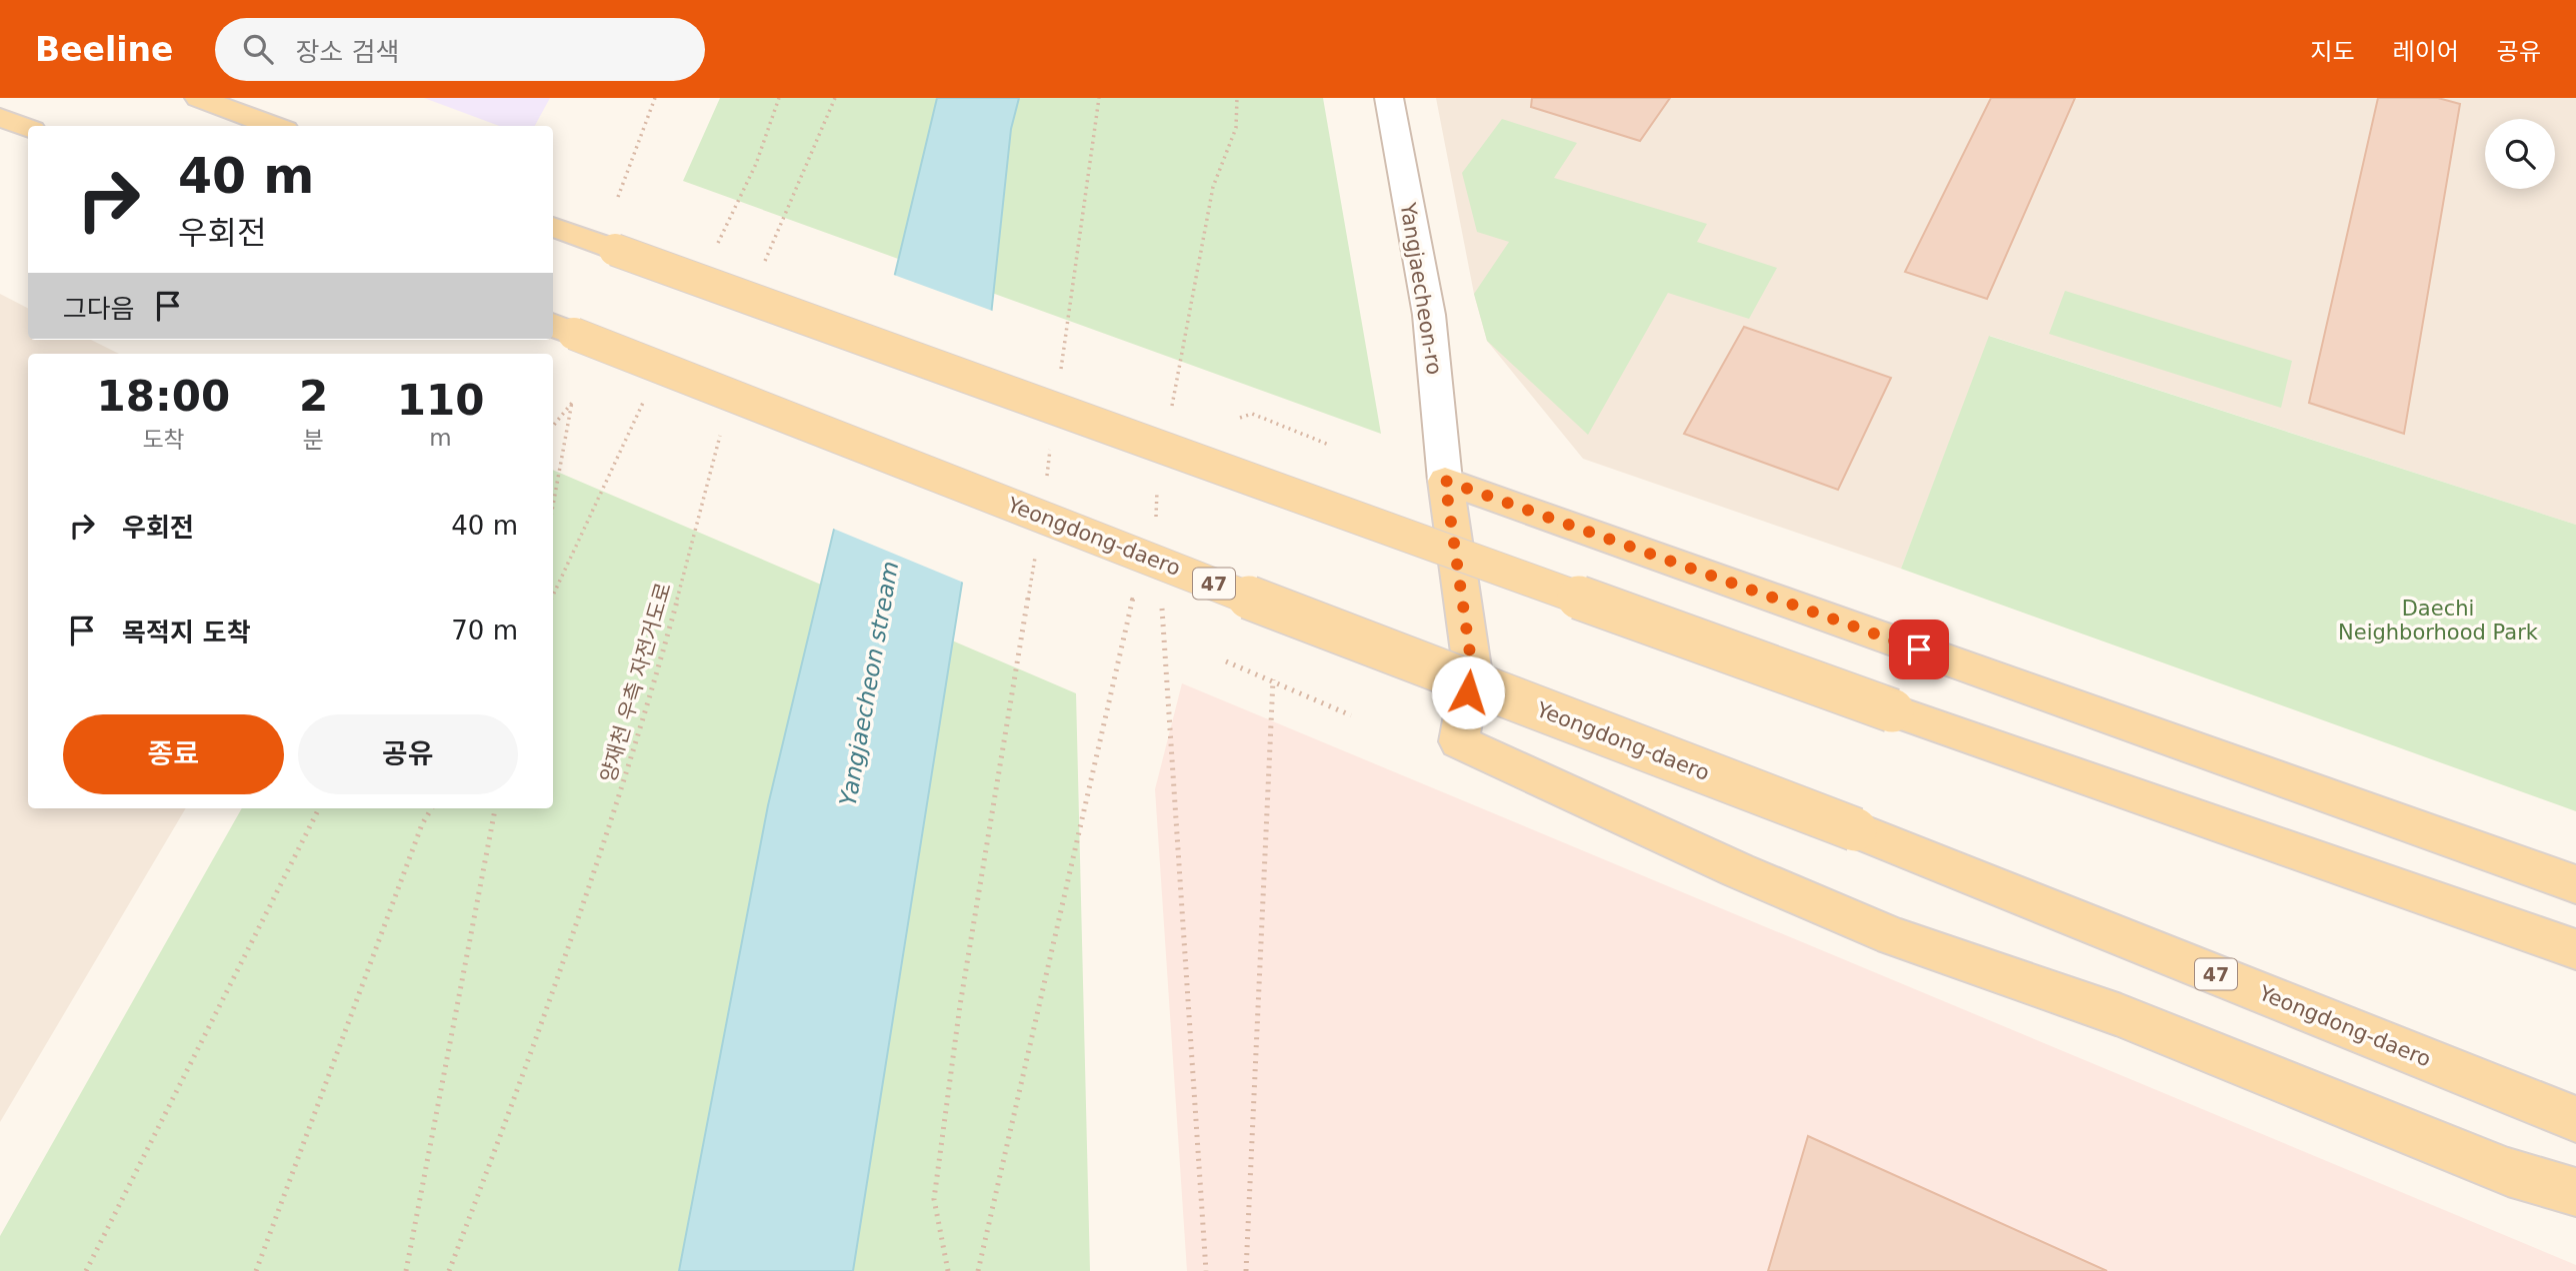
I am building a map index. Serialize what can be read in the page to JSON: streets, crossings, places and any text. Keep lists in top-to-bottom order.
{
  "streets": {
    "main road": ["Yeongdong-daero", "47"],
    "street": ["Yangjaecheon-ro"],
    "path": ["양재천 우측 자전거도로"]
  },
  "water": ["Yangjaecheon stream"],
  "parks": ["Daechi Neighborhood Park"],
  "page": {
    "header": "Beeline",
    "search": "장소 검색",
    "nav": ["지도", "레이어", "공유"],
    "turn": ["40 m", "우회전"],
    "then": "그다음",
    "eta": [
      "18:00",
      "도착",
      "2",
      "분",
      "110",
      "m"
    ],
    "list": [
      {
        "name": "우회전",
        "value": "40 m"
      },
      {
        "name": "목적지 도착",
        "value": "70 m"
      }
    ],
    "buttons": ["종료", "공유"]
  }
}
